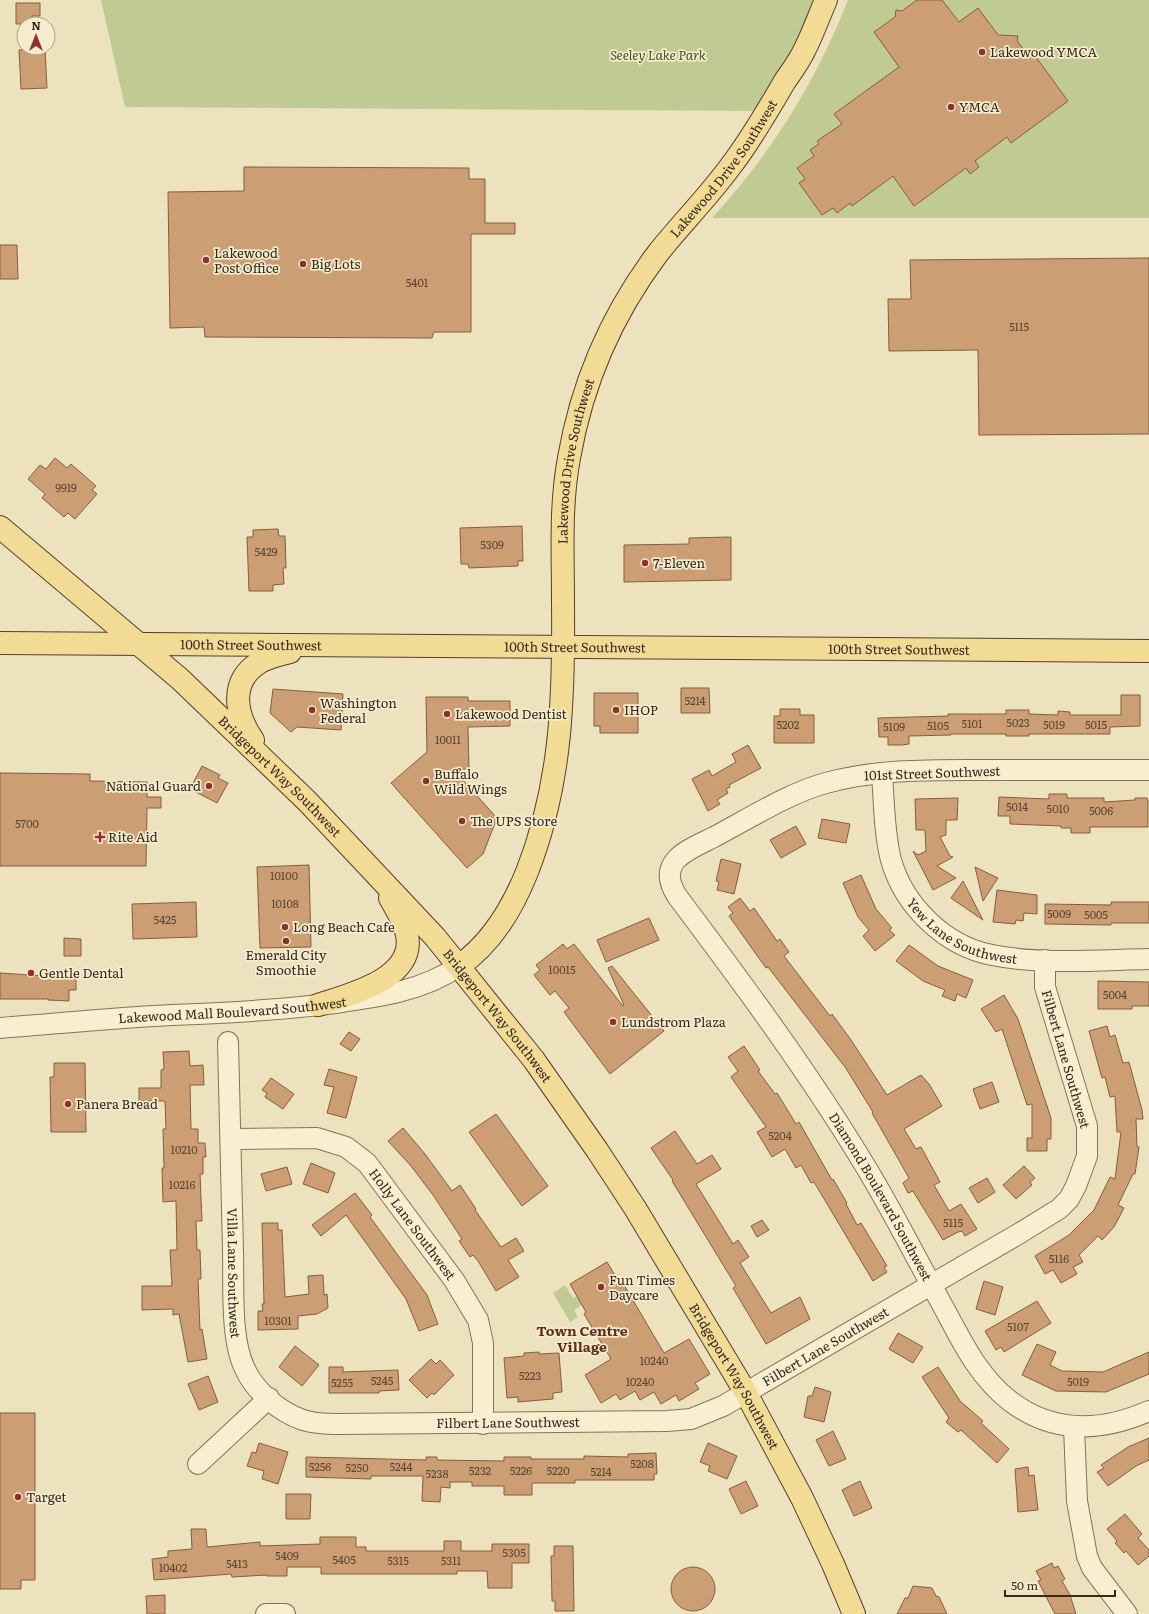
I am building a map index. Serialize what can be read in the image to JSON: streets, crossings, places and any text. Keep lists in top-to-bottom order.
{
  "streets": {
    "main road": ["Lakewood Drive Southwest", "100th Street Southwest", "Bridgeport Way Southwest"],
    "street": [
      "101st Street Southwest",
      "Yew Lane Southwest",
      "Lakewood Mall Boulevard Southwest",
      "Filbert Lane Southwest",
      "Diamond Boulevard Southwest",
      "Holly Lane Southwest",
      "Villa Lane Southwest"
    ]
  },
  "crossings": [
    ["Lakewood Drive Southwest", "100th Street Southwest"],
    ["Lakewood Drive Southwest", "Bridgeport Way Southwest"],
    ["Lakewood Drive Southwest", "Lakewood Mall Boulevard Southwest"],
    ["100th Street Southwest", "Bridgeport Way Southwest"],
    ["101st Street Southwest", "Yew Lane Southwest"],
    ["101st Street Southwest", "Diamond Boulevard Southwest"],
    ["Bridgeport Way Southwest", "Lakewood Mall Boulevard Southwest"],
    ["Bridgeport Way Southwest", "Filbert Lane Southwest"],
    ["Yew Lane Southwest", "Filbert Lane Southwest"],
    ["Filbert Lane Southwest", "Diamond Boulevard Southwest"],
    ["Filbert Lane Southwest", "Holly Lane Southwest"],
    ["Filbert Lane Southwest", "Villa Lane Southwest"],
    ["Holly Lane Southwest", "Villa Lane Southwest"]
  ],
  "districts": ["Town Centre Village"],
  "parks": ["Seeley Lake Park"],
  "places": {
    "other": [
      "Lakewood YMCA",
      "YMCA",
      "Lakewood Post Office",
      "Big Lots",
      "7-Eleven",
      "Washington Federal",
      "IHOP",
      "Lakewood Dentist",
      "Buffalo Wild Wings",
      "National Guard",
      "The UPS Store",
      "Long Beach Cafe",
      "Emerald City Smoothie",
      "Gentle Dental",
      "Lundstrom Plaza",
      "Panera Bread",
      "Fun Times Daycare",
      "Target"
    ],
    "health": ["Rite Aid"]
  },
  "house_numbers": [
    "5401",
    "5115",
    "9919",
    "5309",
    "5429",
    "5214",
    "5023",
    "5101",
    "5202",
    "5019",
    "5015",
    "5105",
    "5109",
    "10011",
    "5014",
    "5010",
    "5006",
    "5700",
    "10100",
    "10108",
    "5009",
    "5005",
    "5425",
    "10015",
    "5004",
    "5204",
    "10210",
    "10216",
    "5115",
    "5116",
    "10301",
    "5107",
    "10240",
    "5223",
    "5245",
    "10240",
    "5019",
    "5255",
    "5208",
    "5256",
    "5244",
    "5250",
    "5232",
    "5226",
    "5220",
    "5214",
    "5238",
    "5305",
    "5409",
    "5405",
    "5315",
    "5311",
    "5413",
    "10402"
  ],
  "scale_bar": "50 m",
  "north": "top"
}
